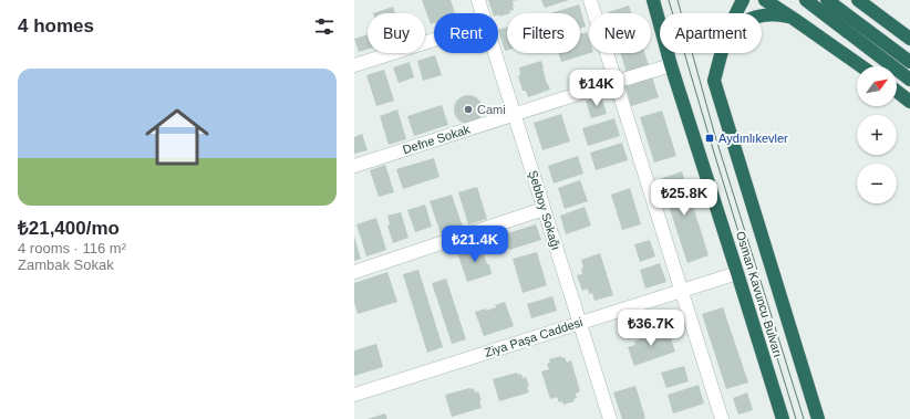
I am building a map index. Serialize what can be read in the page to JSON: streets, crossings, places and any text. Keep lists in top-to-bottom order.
{
  "streets": {
    "highway": ["Osman Kavuncu Bulvarı"],
    "street": ["Defne Sokak", "Şebboy Sokağı", "Ziya Paşa Caddesi"]
  },
  "crossings": [
    ["Defne Sokak", "Şebboy Sokağı"],
    ["Defne Sokak", "Osman Kavuncu Bulvarı"],
    ["Şebboy Sokağı", "Ziya Paşa Caddesi"],
    ["Osman Kavuncu Bulvarı", "Ziya Paşa Caddesi"]
  ],
  "places": {
    "other": ["Cami"],
    "transit": ["Aydınlıkevler"]
  },
  "north": "top right",
  "page": {
    "heading": "4 homes",
    "chip": [
      "Buy",
      "Rent",
      "Filters",
      "New",
      "Apartment"
    ],
    "list": [
      {
        "name": "₺21,400/mo",
        "note": "4 rooms · 116 m² · Zambak Sokak"
      }
    ],
    "map_buttons": ["+", "−"],
    "price": [
      "₺14K",
      "₺25.8K",
      "₺21.4K",
      "₺36.7K"
    ]
  }
}
